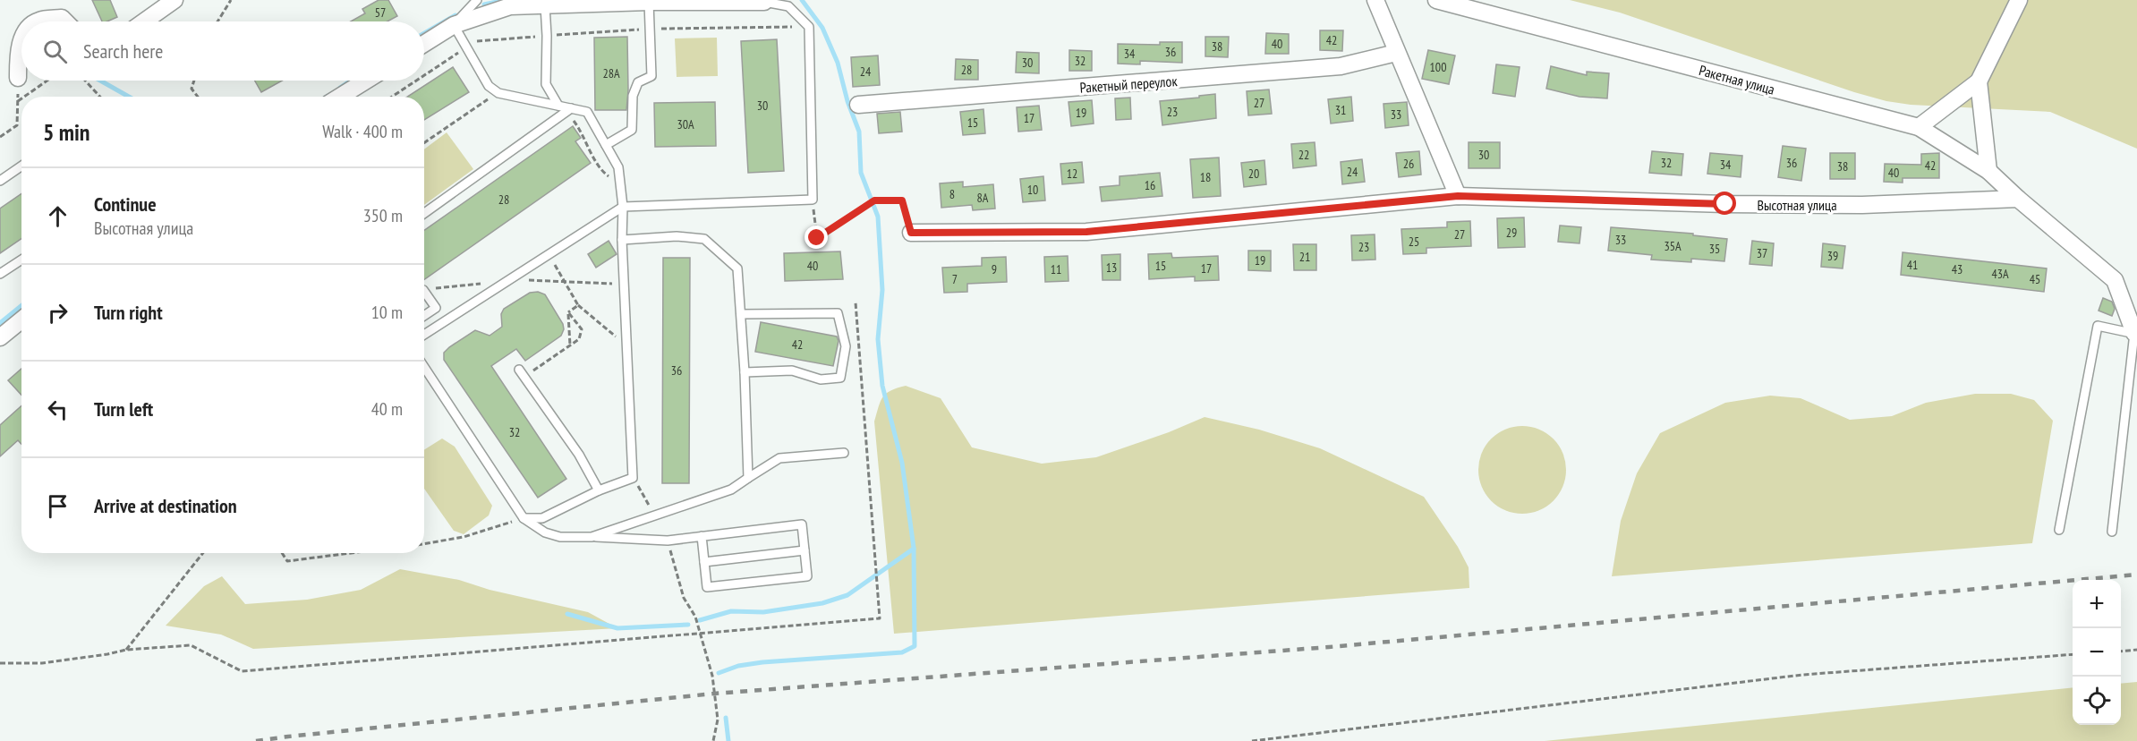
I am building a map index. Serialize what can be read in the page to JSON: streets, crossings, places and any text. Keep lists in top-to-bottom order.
{
  "streets": {
    "street": ["Ракетная улица", "Ракетный переулок", "Высотная улица"]
  },
  "crossings": [
    ["Ракетная улица", "Высотная улица"]
  ],
  "house_numbers": [
    "57",
    "42",
    "40",
    "38",
    "36",
    "34",
    "32",
    "30",
    "100",
    "28",
    "24",
    "28А",
    "27",
    "30",
    "31",
    "23",
    "19",
    "33",
    "17",
    "15",
    "30А",
    "22",
    "30",
    "32",
    "36",
    "26",
    "34",
    "42",
    "38",
    "24",
    "40",
    "12",
    "20",
    "18",
    "16",
    "10",
    "8",
    "8А",
    "28",
    "29",
    "27",
    "33",
    "25",
    "35А",
    "23",
    "35",
    "37",
    "39",
    "21",
    "19",
    "41",
    "40",
    "15",
    "13",
    "17",
    "9",
    "11",
    "43",
    "43А",
    "7",
    "45",
    "42",
    "36",
    "32"
  ],
  "page": {
    "search": "Search here",
    "heading": ["5 min", "Walk · 400 m"],
    "list": [
      ["Continue", "Высотная улица", "350 m"],
      ["Turn right", "10 m"],
      ["Turn left", "40 m"],
      "Arrive at destination"
    ],
    "map_buttons": ["+", "−"]
  }
}
